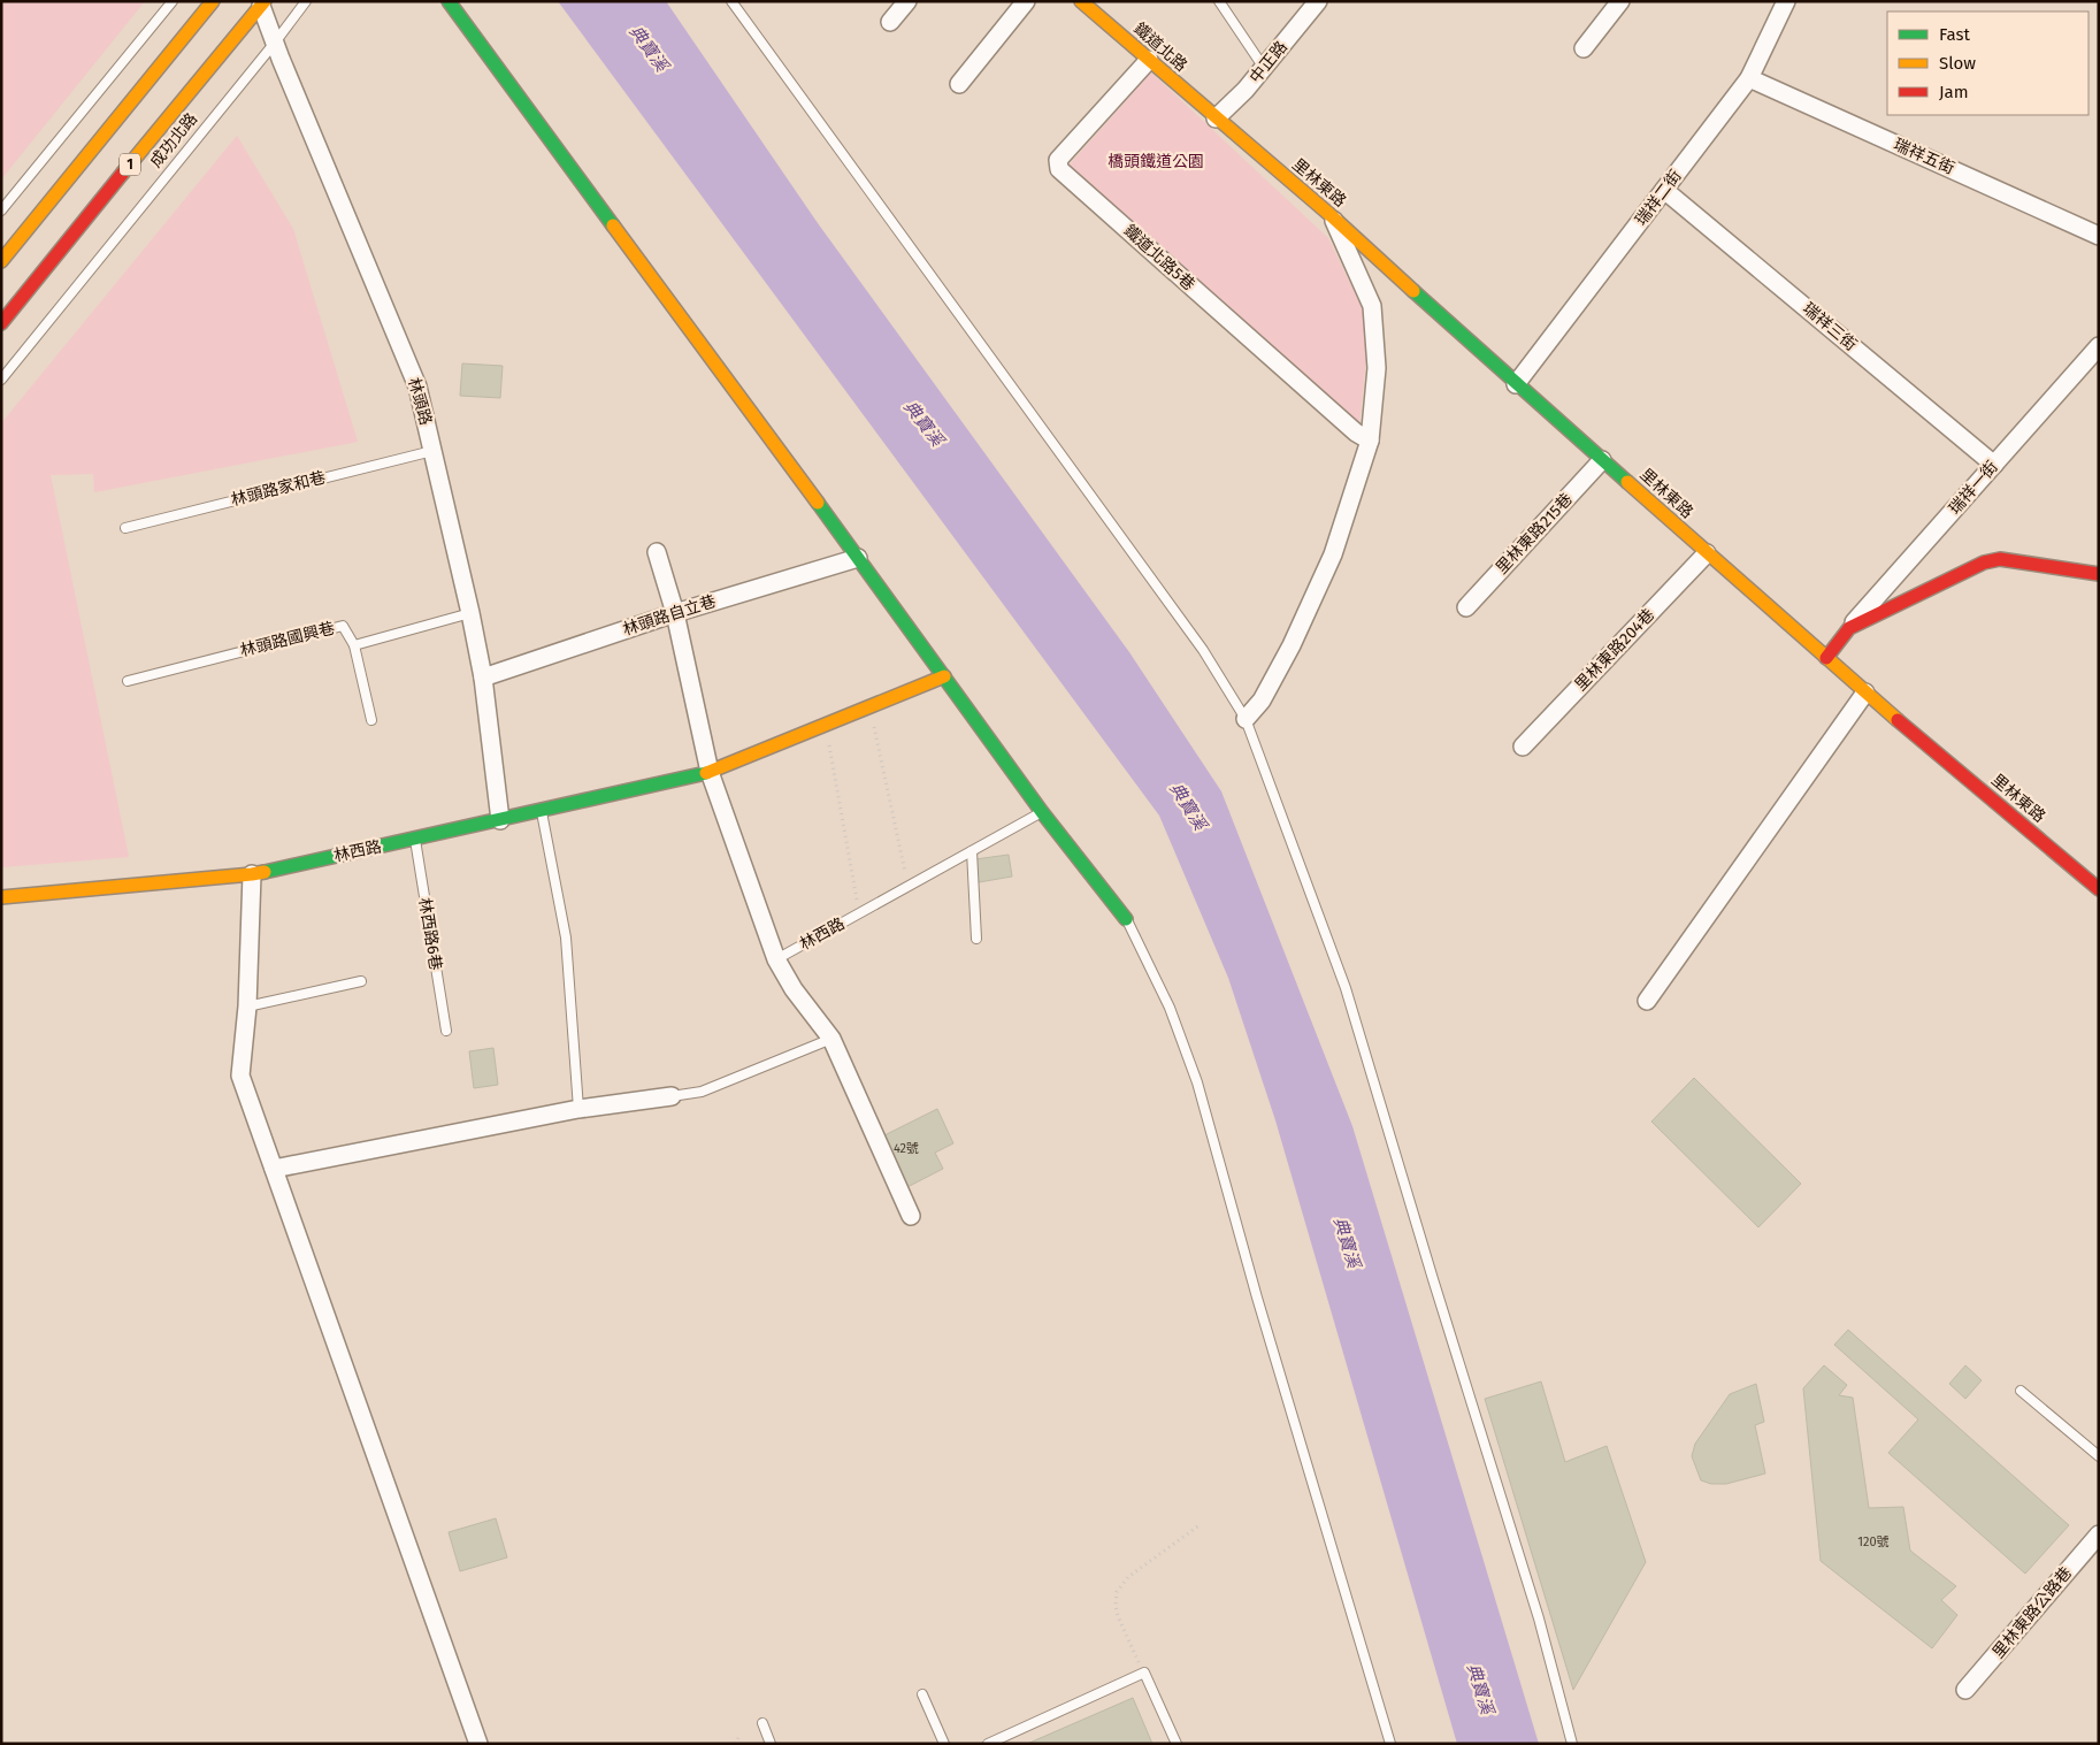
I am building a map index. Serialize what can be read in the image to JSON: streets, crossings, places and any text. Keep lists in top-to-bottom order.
{
  "streets": {
    "street": [
      "鐵道北路",
      "中正路",
      "成功北路",
      "瑞祥五街",
      "1",
      "里林東路",
      "瑞祥二街",
      "鐵道北路5巷",
      "瑞祥三街",
      "林頭路",
      "瑞祥一街",
      "里林東路215巷",
      "林頭路自立巷",
      "里林東路204巷",
      "林西路",
      "里林東路公路巷"
    ],
    "lane": ["林頭路家和巷", "林頭路國興巷", "林西路6巷"]
  },
  "crossings": [
    ["鐵道北路", "中正路"],
    ["鐵道北路", "里林東路"],
    ["鐵道北路", "鐵道北路5巷"],
    ["中正路", "里林東路"],
    ["成功北路", "林頭路"],
    ["瑞祥五街", "瑞祥二街"],
    ["里林東路", "瑞祥二街"],
    ["里林東路", "里林東路215巷"],
    ["里林東路", "里林東路204巷"],
    ["瑞祥二街", "瑞祥三街"],
    ["瑞祥三街", "瑞祥一街"],
    ["林頭路", "林頭路家和巷"],
    ["林頭路", "林頭路自立巷"],
    ["林頭路", "林頭路國興巷"],
    ["林頭路", "林西路"],
    ["林西路", "林西路6巷"]
  ],
  "water": ["典寶溪"],
  "parks": ["橋頭鐵道公園"],
  "house_numbers": ["42號", "120號"],
  "legend": ["Fast", "Slow", "Jam"]
}
